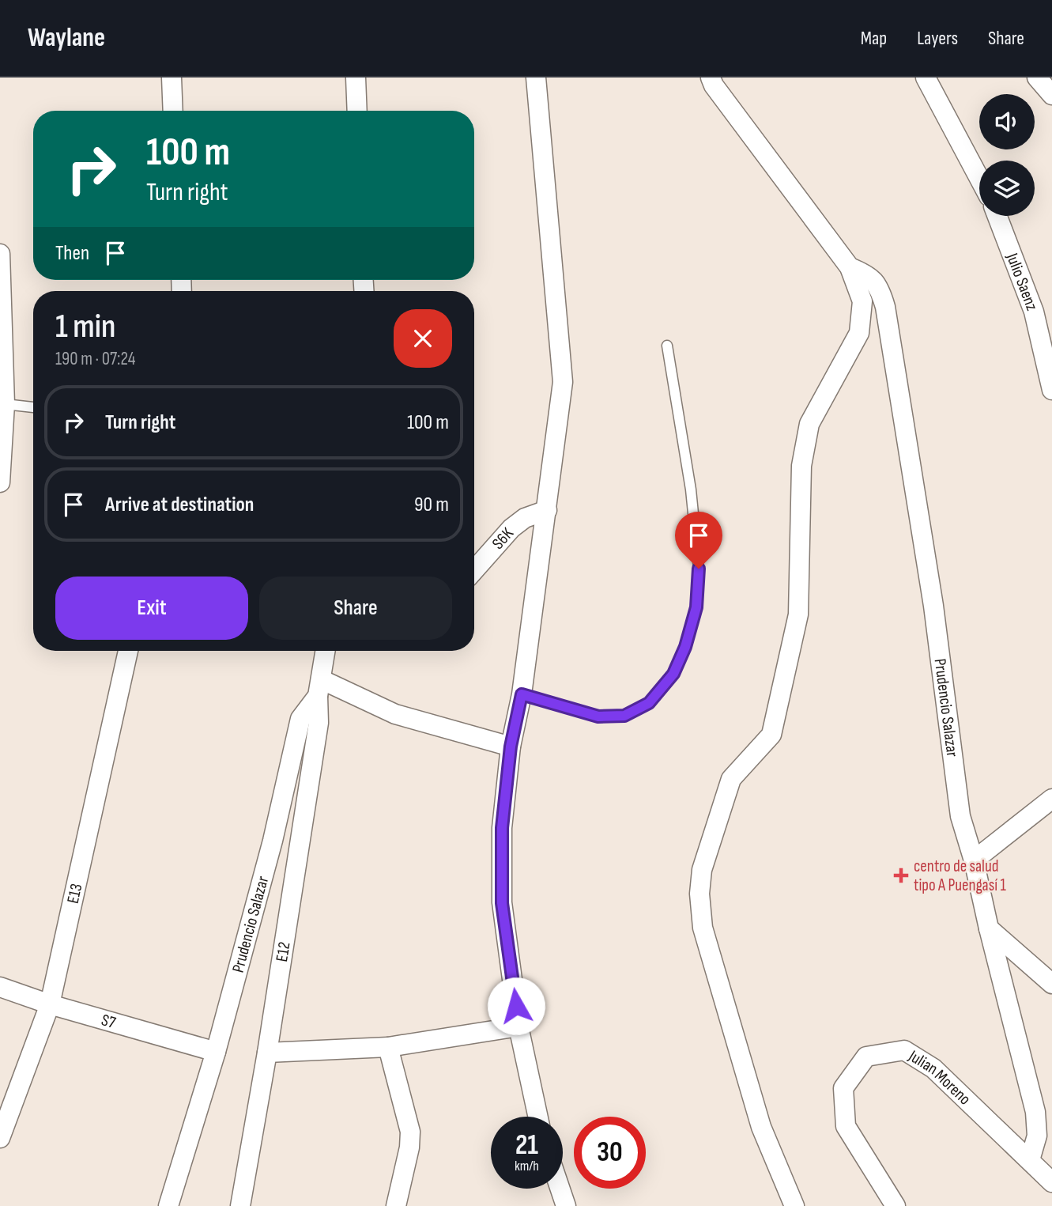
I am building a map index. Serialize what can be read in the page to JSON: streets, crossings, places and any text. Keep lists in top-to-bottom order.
{
  "streets": {
    "street": [
      "Julio Saenz",
      "S6K",
      "Prudencio Salazar",
      "E13",
      "E12",
      "S7",
      "Julian Moreno"
    ]
  },
  "crossings": [
    ["Prudencio Salazar", "E12"],
    ["Prudencio Salazar", "S7"],
    ["Prudencio Salazar", "Julian Moreno"],
    ["E13", "S7"]
  ],
  "places": {
    "health": ["centro de salud tipo A Puengasí 1"]
  },
  "page": {
    "header": "Waylane",
    "nav": ["Map", "Layers", "Share"],
    "turn": ["100 m", "Turn right"],
    "then": "Then",
    "heading": ["1 min", "190 m · 07:24"],
    "list": [
      {
        "name": "Turn right",
        "value": "100 m"
      },
      {
        "name": "Arrive at destination",
        "value": "90 m"
      }
    ],
    "buttons": ["Exit", "Share"],
    "speed": "21 km/h",
    "limit": "30"
  }
}
